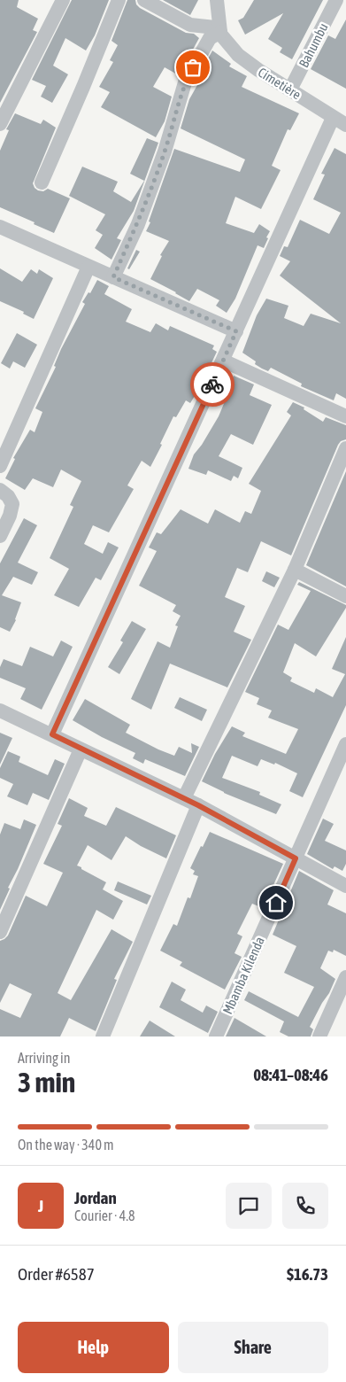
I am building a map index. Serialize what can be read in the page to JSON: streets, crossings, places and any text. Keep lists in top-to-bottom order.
{
  "streets": {
    "street": ["Bahumbu", "Cimetière", "Mbamba Kilenda"]
  },
  "crossings": [
    ["Bahumbu", "Cimetière"]
  ],
  "page": {
    "heading": ["3 min", "Arriving in", "08:41–08:46"],
    "panel": [
      "Jordan",
      "Courier · 4.8",
      "Order #6587",
      "$16.73"
    ],
    "bar": "On the way · 340 m",
    "round": "J",
    "buttons": ["Help", "Share"]
  }
}
